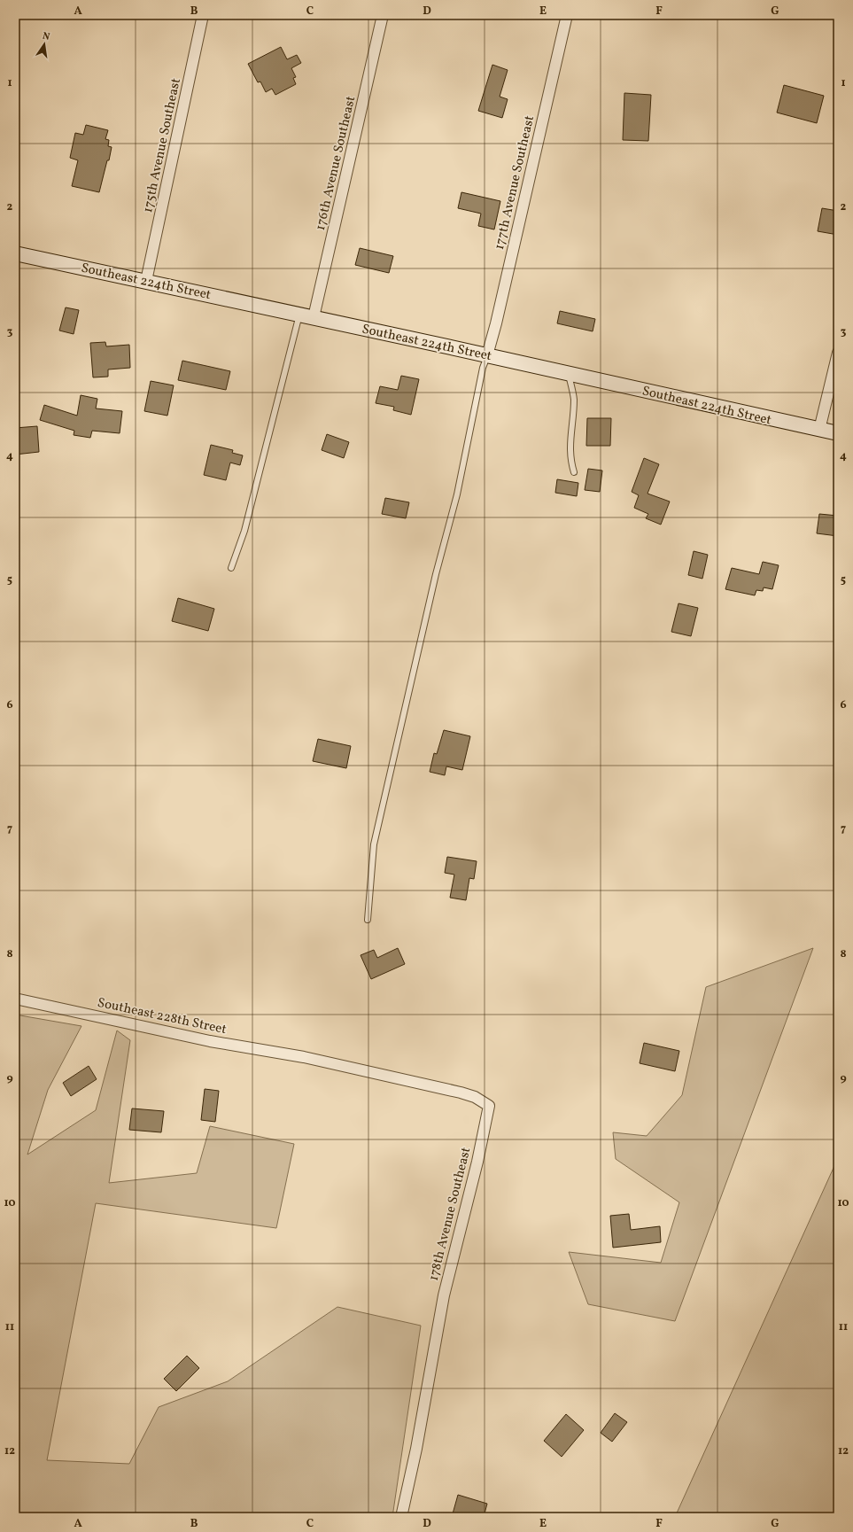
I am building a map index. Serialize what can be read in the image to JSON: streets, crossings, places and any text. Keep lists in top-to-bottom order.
{
  "streets": {
    "street": [
      "175th Avenue Southeast",
      "176th Avenue Southeast",
      "177th Avenue Southeast",
      "Southeast 224th Street",
      "Southeast 228th Street",
      "178th Avenue Southeast"
    ]
  },
  "crossings": [
    ["175th Avenue Southeast", "Southeast 224th Street"],
    ["176th Avenue Southeast", "Southeast 224th Street"],
    ["177th Avenue Southeast", "Southeast 224th Street"],
    ["Southeast 228th Street", "178th Avenue Southeast"]
  ],
  "north": "top",
  "grid": {
    "columns": [
      "A",
      "B",
      "C",
      "D",
      "E",
      "F",
      "G"
    ],
    "rows": [
      "1",
      "2",
      "3",
      "4",
      "5",
      "6",
      "7",
      "8",
      "9",
      "10",
      "11",
      "12"
    ]
  }
}
